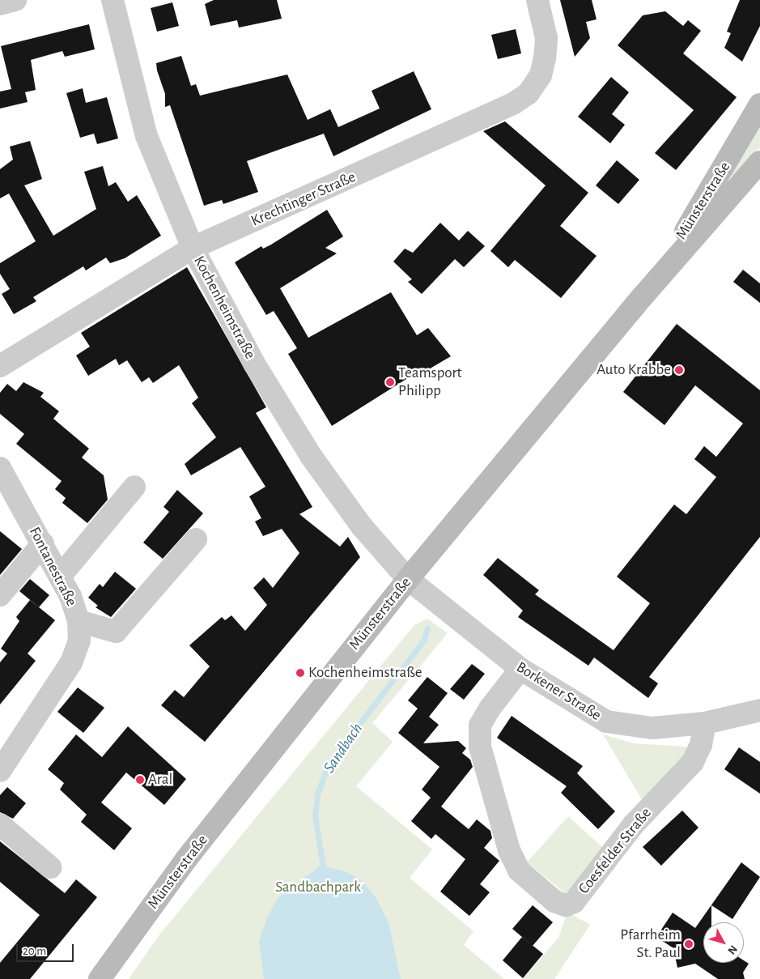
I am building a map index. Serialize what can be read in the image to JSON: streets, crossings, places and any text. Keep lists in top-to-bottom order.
{
  "streets": {
    "main road": ["Münsterstraße"],
    "street": [
      "Krechtinger Straße",
      "Kochenheimstraße",
      "Fontanestraße",
      "Borkener Straße",
      "Coesfelder Straße"
    ]
  },
  "crossings": [
    ["Krechtinger Straße", "Kochenheimstraße"],
    ["Münsterstraße", "Kochenheimstraße"],
    ["Münsterstraße", "Borkener Straße"],
    ["Kochenheimstraße", "Borkener Straße"],
    ["Borkener Straße", "Coesfelder Straße"]
  ],
  "water": ["Sandbach"],
  "parks": ["Sandbachpark"],
  "places": [
    "Auto Krabbe",
    "Teamsport Philipp",
    "Kochenheimstraße",
    "Aral",
    "Pfarrheim St. Paul"
  ],
  "scale_bar": "20 m",
  "north": "bottom right"
}
